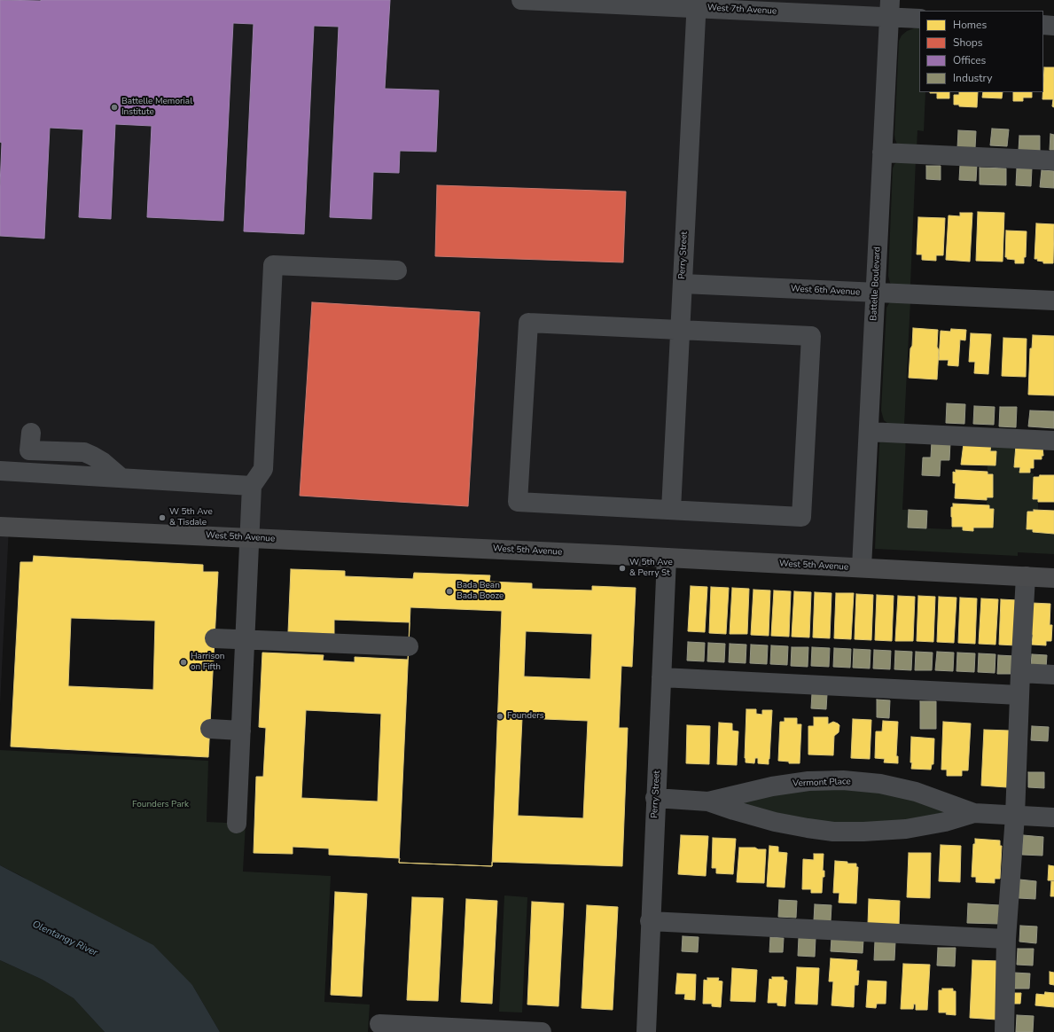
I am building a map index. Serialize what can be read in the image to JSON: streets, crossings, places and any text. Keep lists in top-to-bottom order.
{
  "streets": {
    "main road": ["West 5th Avenue"],
    "street": [
      "West 7th Avenue",
      "Perry Street",
      "Battelle Boulevard",
      "West 6th Avenue",
      "Vermont Place"
    ]
  },
  "crossings": [
    ["West 7th Avenue", "Perry Street"],
    ["West 7th Avenue", "Battelle Boulevard"],
    ["Perry Street", "West 6th Avenue"],
    ["Perry Street", "West 5th Avenue"],
    ["Perry Street", "Vermont Place"],
    ["Battelle Boulevard", "West 6th Avenue"],
    ["Battelle Boulevard", "West 5th Avenue"]
  ],
  "water": ["Olentangy River"],
  "parks": ["Founders Park"],
  "places": [
    "Battelle Memorial Institute",
    "W 5th Ave & Tisdale",
    "W 5th Ave & Perry St",
    "Bada Bean Bada Booze",
    "Harrison on Fifth",
    "Founders"
  ],
  "legend": [
    "Homes",
    "Shops",
    "Offices",
    "Industry"
  ]
}
